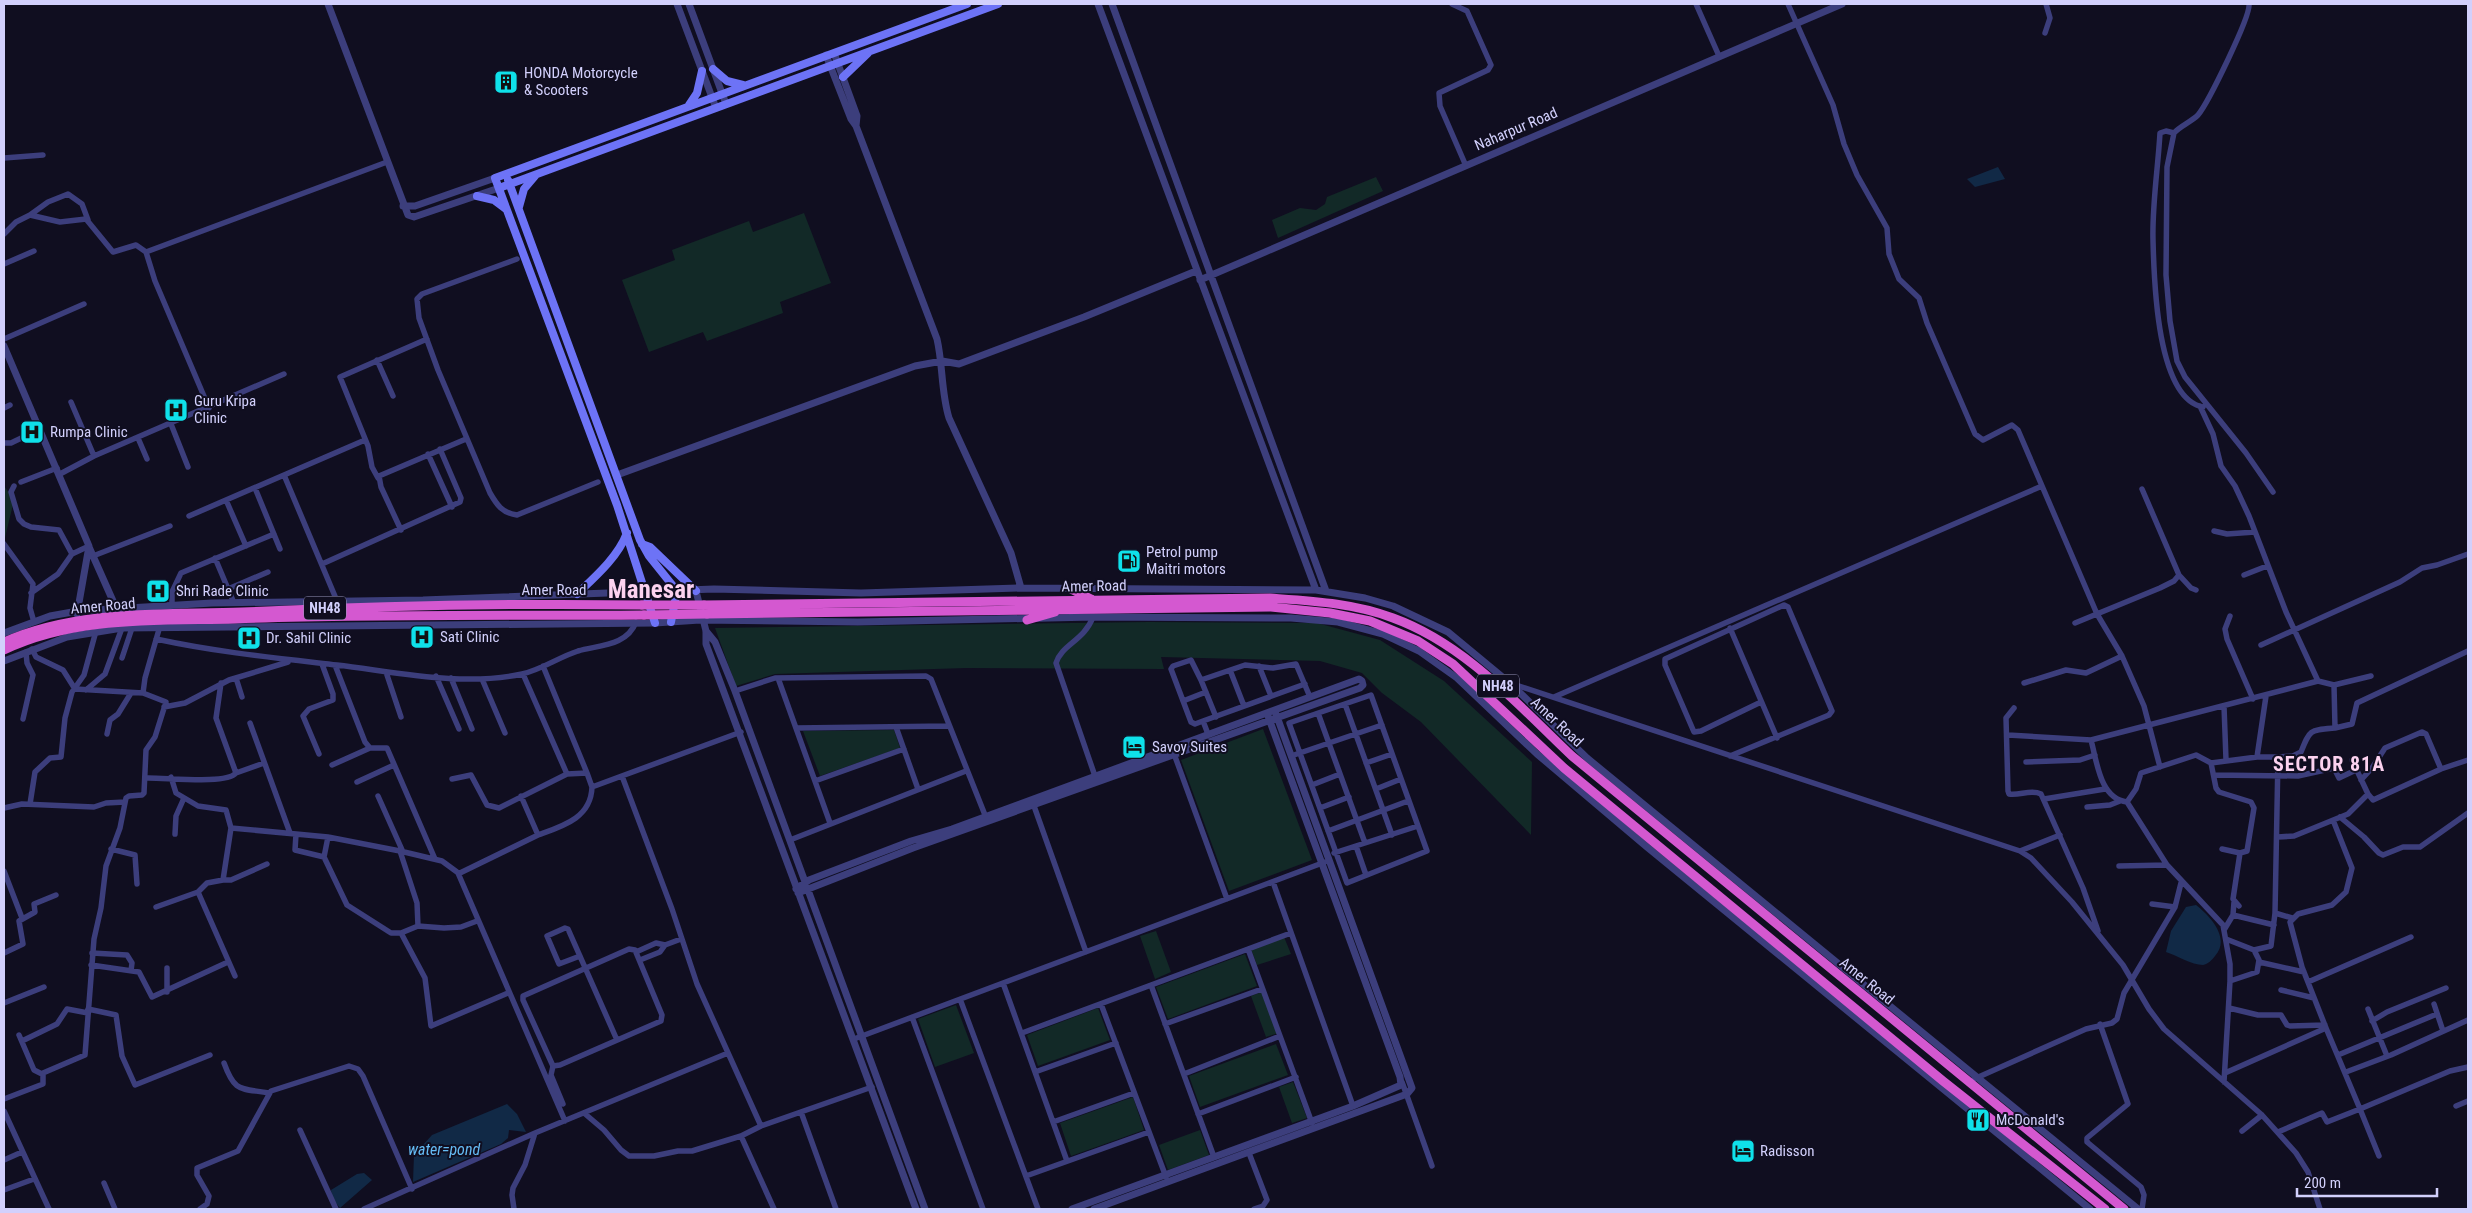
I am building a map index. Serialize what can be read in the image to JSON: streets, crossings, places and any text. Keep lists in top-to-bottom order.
{
  "streets": {
    "highway": ["Amer Road", "NH48"],
    "street": ["Naharpur Road"]
  },
  "districts": ["Manesar", "SECTOR 81A"],
  "water": ["water=pond"],
  "places": {
    "building": ["HONDA Motorcycle & Scooters"],
    "hospital": [
      "Guru Kripa Clinic",
      "Rumpa Clinic",
      "Shri Rade Clinic",
      "Sati Clinic",
      "Dr. Sahil Clinic"
    ],
    "fuel station": ["Petrol pump Maitri motors"],
    "hotel": ["Savoy Suites", "Radisson"],
    "restaurant": ["McDonald's"]
  },
  "scale_bar": "200 m"
}
